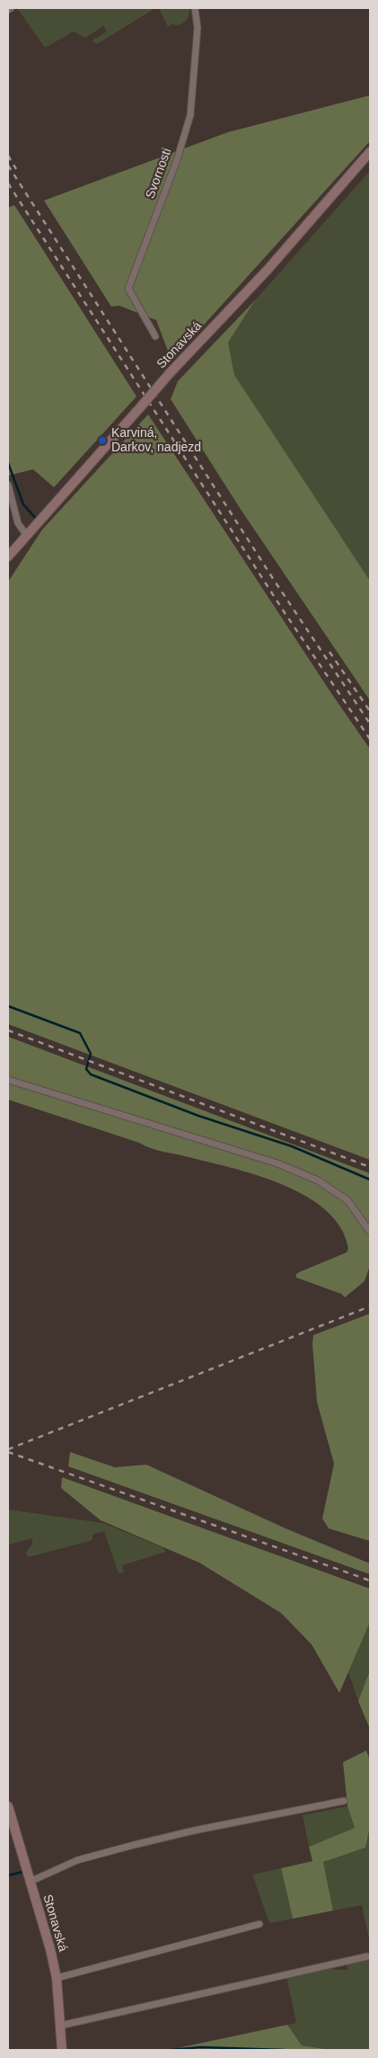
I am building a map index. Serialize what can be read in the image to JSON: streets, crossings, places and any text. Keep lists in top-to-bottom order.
{
  "streets": {
    "street": ["Svornosti", "Stonavská"]
  },
  "places": ["Karviná, Darkov, nadjezd"]
}
